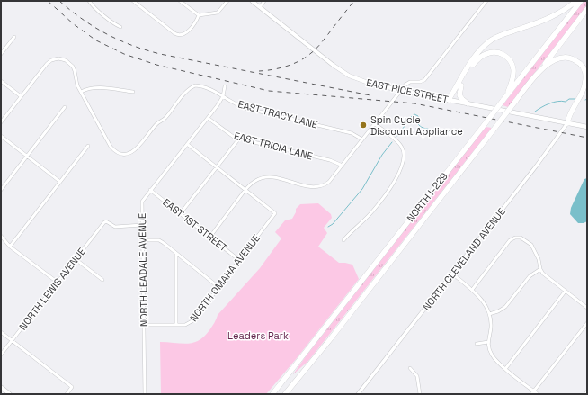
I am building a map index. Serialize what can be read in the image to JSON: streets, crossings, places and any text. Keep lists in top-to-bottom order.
{
  "streets": {
    "highway": ["NORTH I-229"],
    "main road": ["EAST RICE STREET"],
    "street": [
      "EAST TRACY LANE",
      "EAST TRICIA LANE",
      "EAST 1ST STREET",
      "NORTH CLEVELAND AVENUE",
      "NORTH LEADALE AVENUE",
      "NORTH OMAHA AVENUE",
      "NORTH LEWIS AVENUE"
    ]
  },
  "crossings": [
    ["EAST RICE STREET", "NORTH CLEVELAND AVENUE"],
    ["EAST TRACY LANE", "NORTH LEADALE AVENUE"],
    ["EAST TRICIA LANE", "NORTH LEADALE AVENUE"],
    ["EAST 1ST STREET", "NORTH LEADALE AVENUE"],
    ["EAST 1ST STREET", "NORTH OMAHA AVENUE"],
    ["NORTH LEADALE AVENUE", "NORTH OMAHA AVENUE"],
    ["NORTH LEADALE AVENUE", "NORTH LEWIS AVENUE"]
  ],
  "parks": ["Leaders Park"],
  "places": ["Spin Cycle Discount Appliance"]
}
